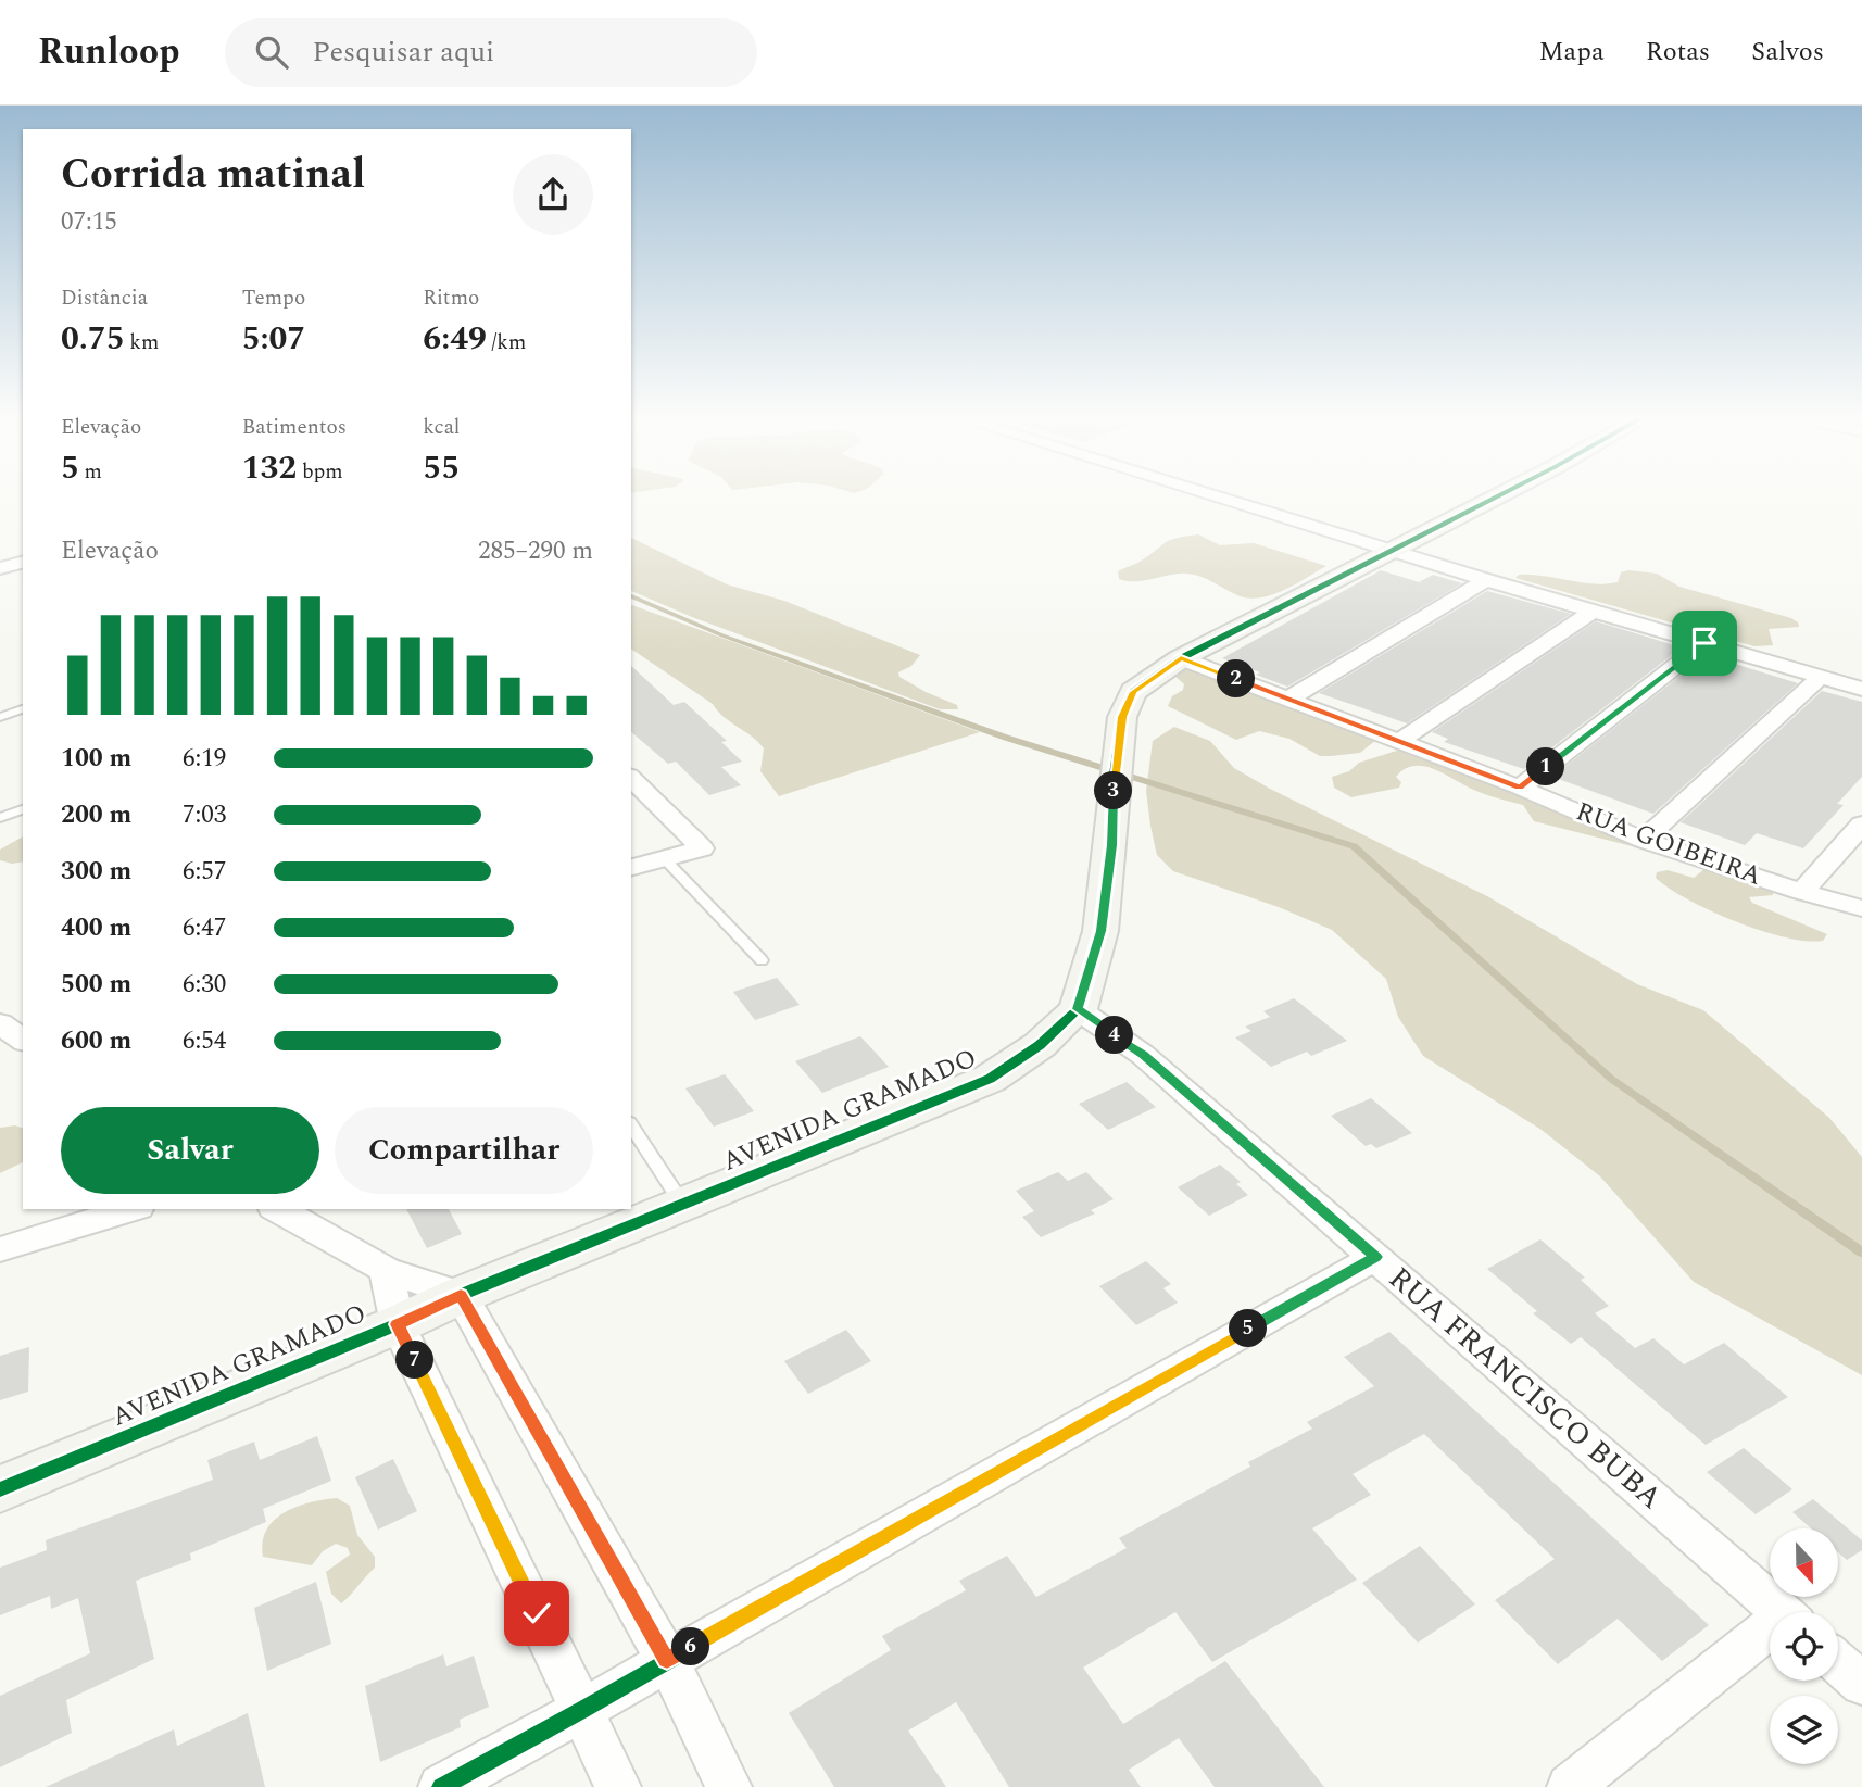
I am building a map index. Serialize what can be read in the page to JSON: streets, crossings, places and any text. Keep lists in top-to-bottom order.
{
  "streets": {
    "street": ["RUA GOIBEIRA", "AVENIDA GRAMADO", "RUA FRANCISCO BUBA"]
  },
  "crossings": [
    ["AVENIDA GRAMADO", "RUA FRANCISCO BUBA"]
  ],
  "north": "bottom",
  "page": {
    "header": "Runloop",
    "search": "Pesquisar aqui",
    "nav": ["Mapa", "Rotas", "Salvos"],
    "heading": ["Corrida matinal", "07:15"],
    "stats": [
      ["Distância", "0.75 km"],
      ["Tempo", "5:07"],
      ["Ritmo", "6:49 /km"],
      ["Elevação", "5 m"],
      ["Batimentos", "132 bpm"],
      ["kcal", "55"]
    ],
    "chart": ["Elevação", "285–290 m"],
    "pins": [
      "2",
      "1",
      "3",
      "4",
      "5",
      "7",
      "6"
    ],
    "list": [
      {
        "name": "100 m",
        "note": "6:19"
      },
      {
        "name": "200 m",
        "note": "7:03"
      },
      {
        "name": "300 m",
        "note": "6:57"
      },
      {
        "name": "400 m",
        "note": "6:47"
      },
      {
        "name": "500 m",
        "note": "6:30"
      },
      {
        "name": "600 m",
        "note": "6:54"
      }
    ],
    "buttons": ["Salvar", "Compartilhar"]
  }
}
